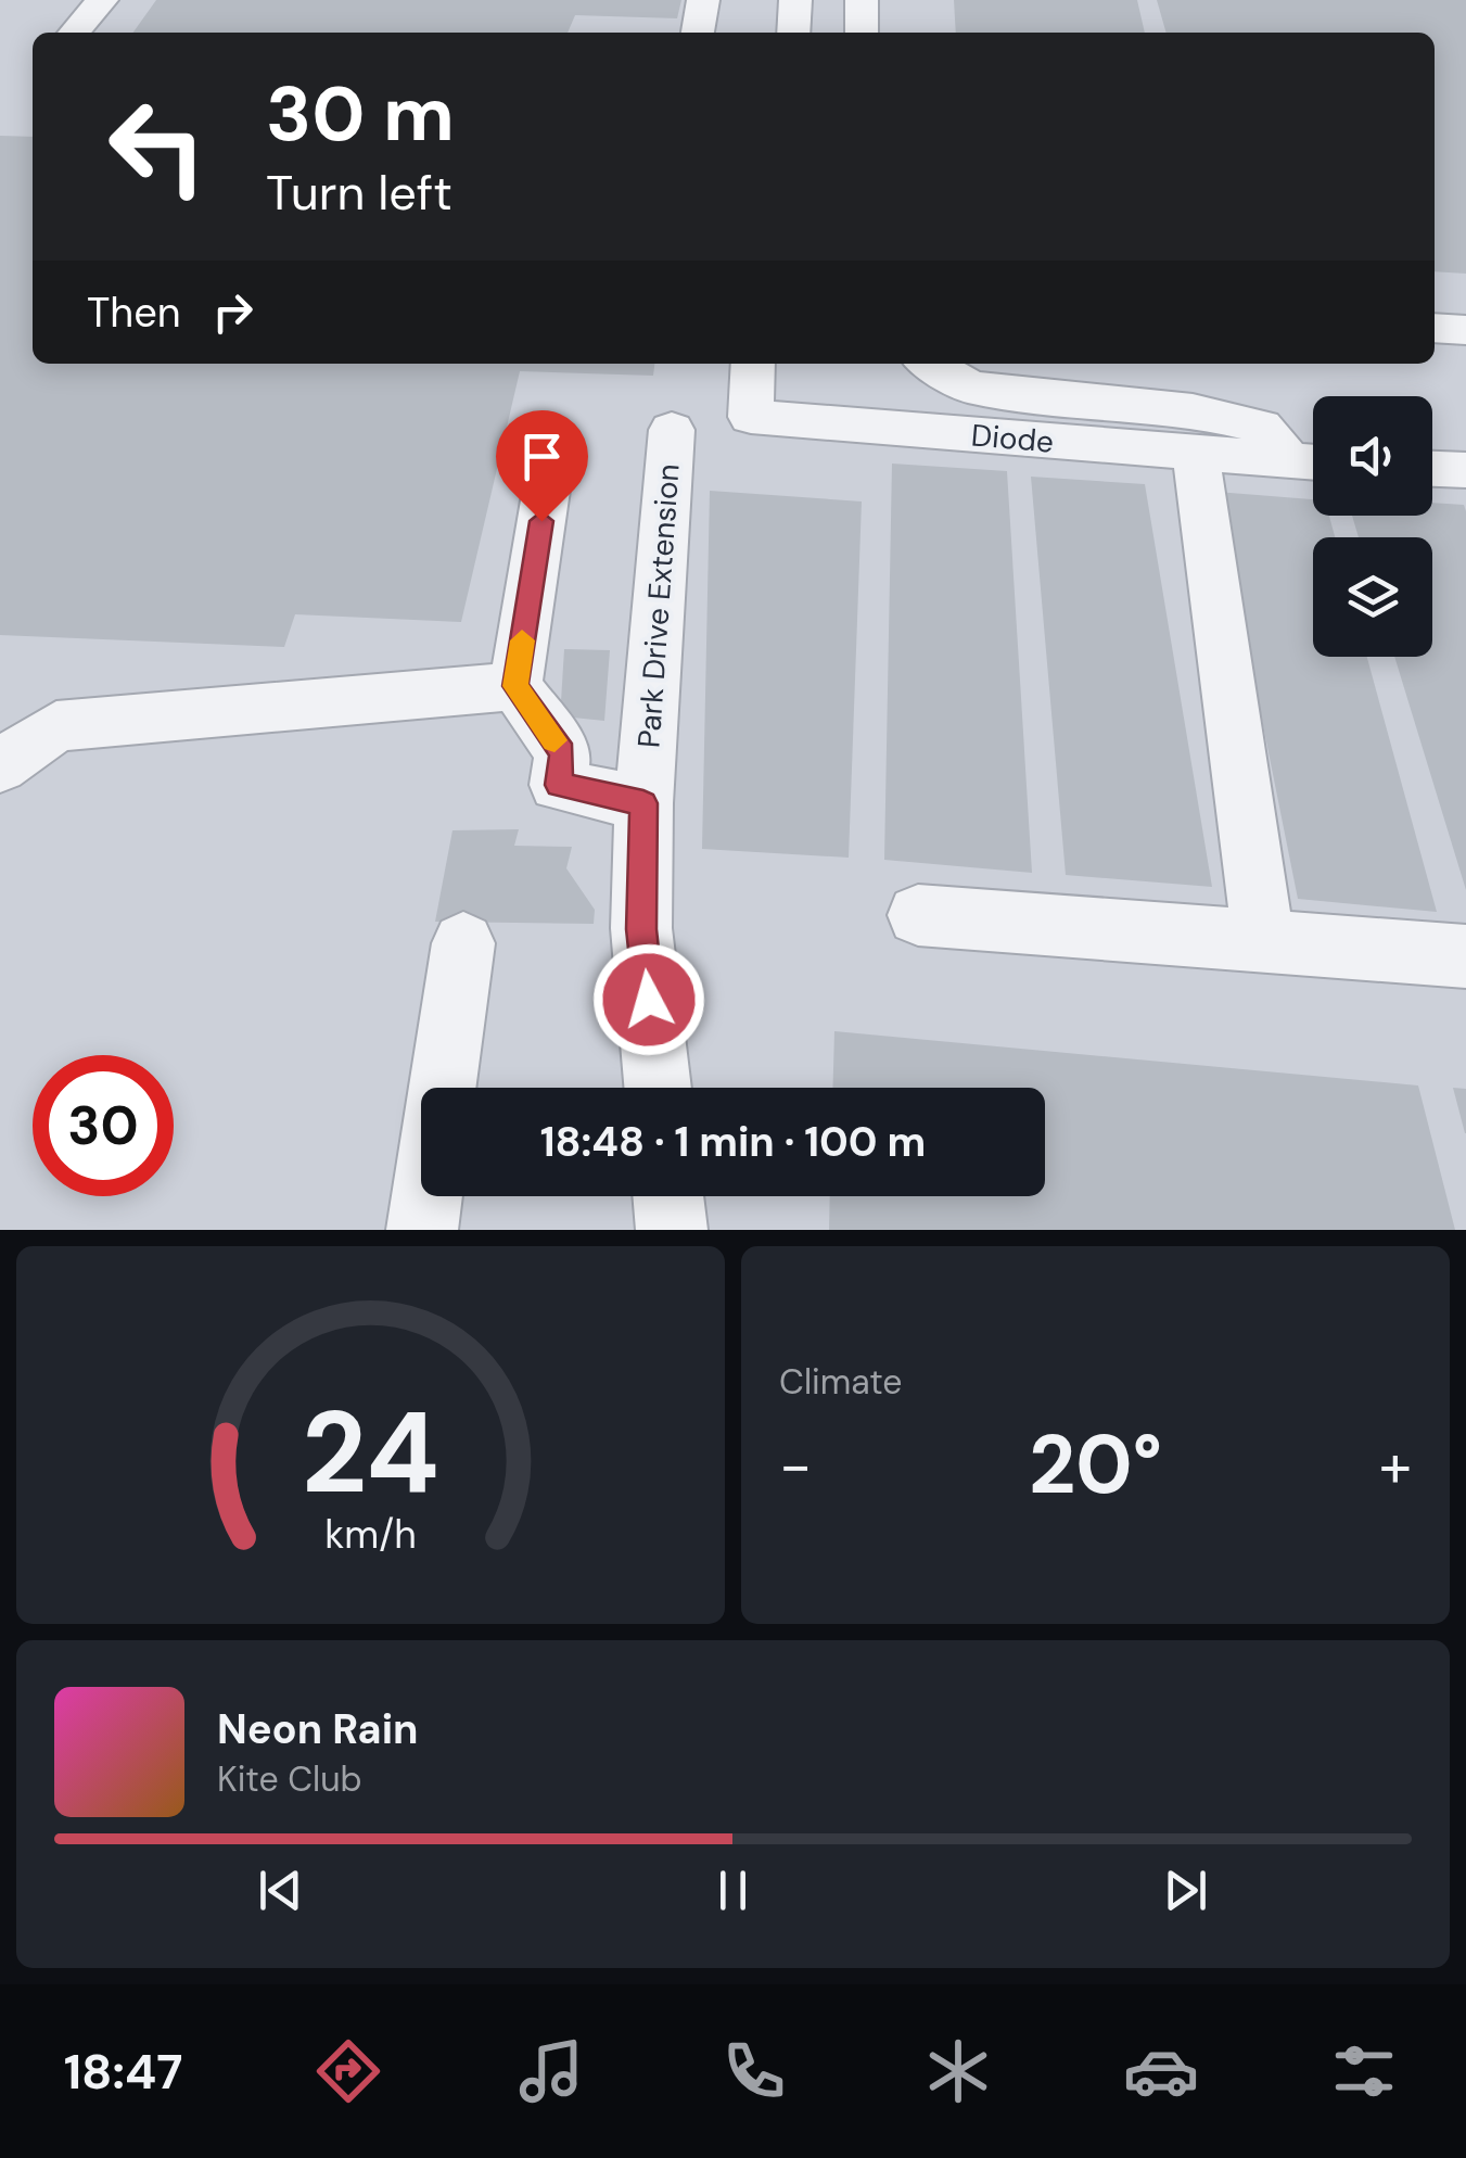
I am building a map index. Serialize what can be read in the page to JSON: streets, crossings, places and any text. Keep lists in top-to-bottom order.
{
  "streets": {
    "street": ["Diode", "Park Drive Extension"]
  },
  "page": {
    "turn": ["30 m", "Turn left"],
    "then": "Then",
    "limit": "30",
    "trip": "18:48 · 1 min · 100 m",
    "tile": "Climate",
    "heat": ["−", "20°", "+"],
    "song": ["Neon Rain", "Kite Club"],
    "tabs": "18:47",
    "gauge": ["24", "km/h"]
  }
}
